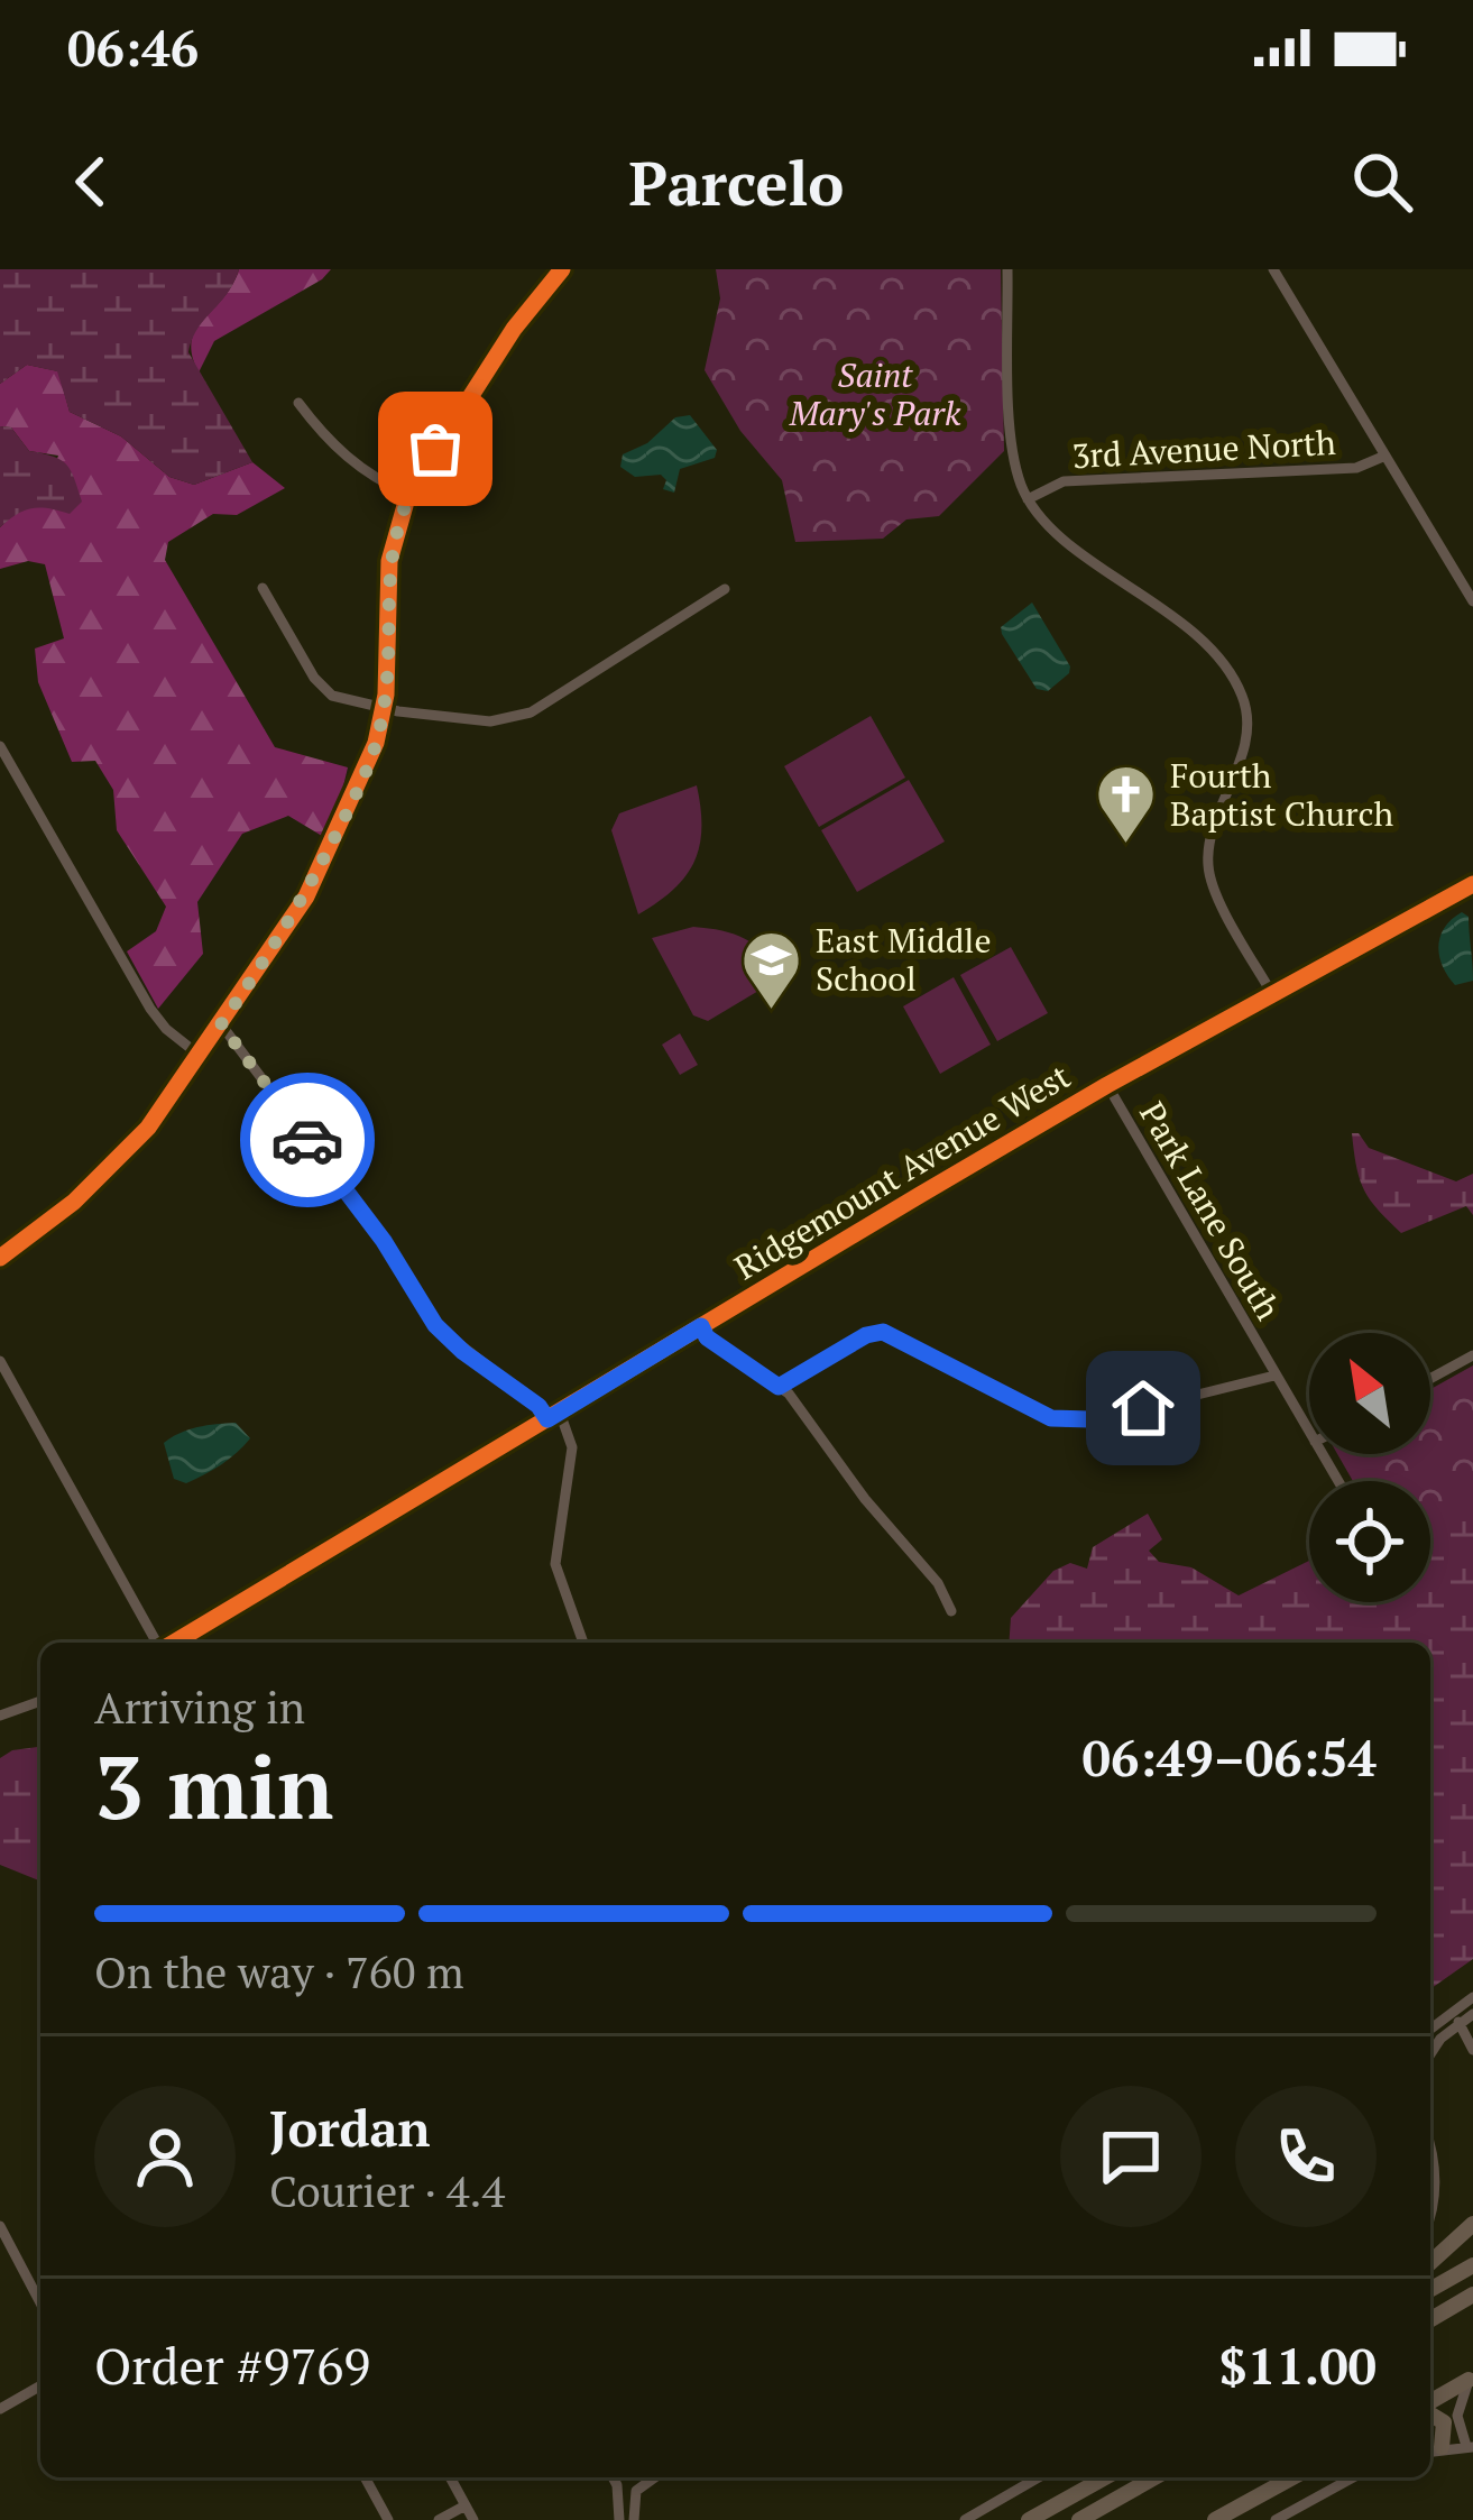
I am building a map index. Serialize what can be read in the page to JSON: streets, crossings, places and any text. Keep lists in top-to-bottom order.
{
  "streets": {
    "street": ["3rd Avenue North", "Ridgemount Avenue West", "Park Lane South"]
  },
  "crossings": [
    ["Ridgemount Avenue West", "Park Lane South"]
  ],
  "parks": ["Saint Mary's Park"],
  "places": {
    "church": ["Fourth Baptist Church"],
    "school or university": ["East Middle School"]
  },
  "north": "top left",
  "page": {
    "status": "06:46",
    "header": "Parcelo",
    "heading": ["3 min", "Arriving in", "06:49–06:54"],
    "panel": [
      "Jordan",
      "Courier · 4.4",
      "Order #9769",
      "$11.00"
    ],
    "bar": "On the way · 760 m"
  }
}
